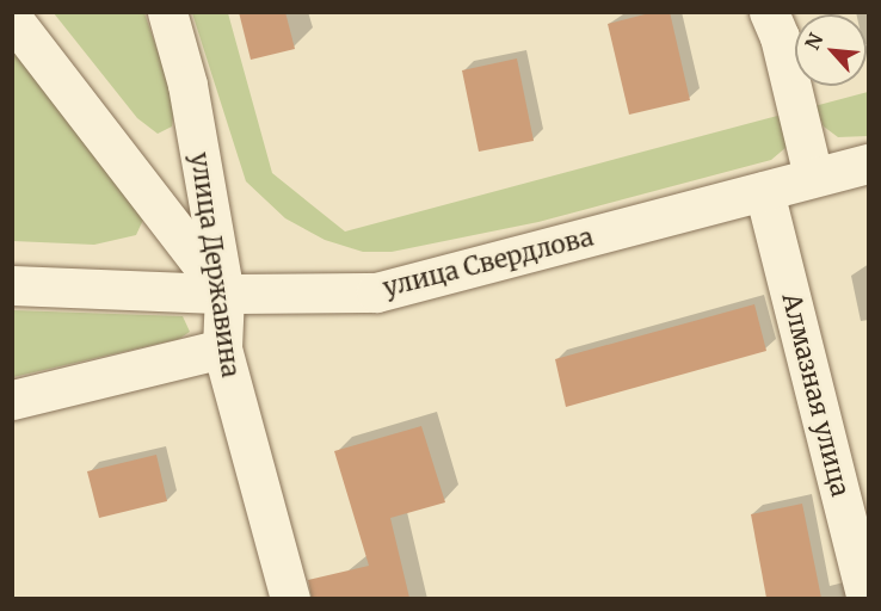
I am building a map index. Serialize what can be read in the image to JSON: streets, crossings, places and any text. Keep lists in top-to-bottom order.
{
  "streets": {
    "street": ["улица Свердлова", "улица Державина", "Алмазная улица"]
  },
  "crossings": [
    ["улица Свердлова", "улица Державина"],
    ["улица Свердлова", "Алмазная улица"]
  ],
  "north": "top left"
}
